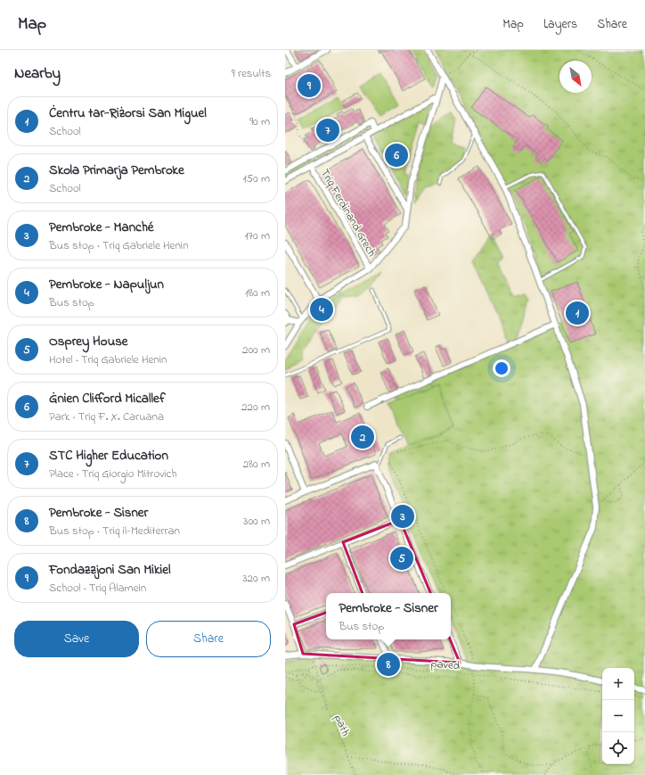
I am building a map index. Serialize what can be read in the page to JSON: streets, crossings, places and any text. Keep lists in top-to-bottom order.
{
  "streets": {
    "street": ["Triq Ferdinand Grech"],
    "path": ["paved", "path"]
  },
  "north": "bottom right",
  "page": {
    "header": "Map",
    "nav": ["Map", "Layers", "Share"],
    "heading": ["Nearby", "9 results"],
    "pins": [
      "9",
      "7",
      "6",
      "4",
      "1",
      "2",
      "3",
      "5",
      "8"
    ],
    "list": [
      {
        "mark": "1",
        "name": "Ċentru tar-Riżorsi San Miguel",
        "note": "School",
        "value": "90 m"
      },
      {
        "mark": "2",
        "name": "Skola Primarja Pembroke",
        "note": "School",
        "value": "150 m"
      },
      {
        "mark": "3",
        "name": "Pembroke - Manché",
        "note": "Bus stop · Triq Gabriele Henin",
        "value": "170 m"
      },
      {
        "mark": "4",
        "name": "Pembroke - Napuljun",
        "note": "Bus stop",
        "value": "180 m"
      },
      {
        "mark": "5",
        "name": "Osprey House",
        "note": "Hotel · Triq Gabriele Henin",
        "value": "200 m"
      },
      {
        "mark": "6",
        "name": "Ġnien Clifford Micallef",
        "note": "Park · Triq F. X. Caruana",
        "value": "220 m"
      },
      {
        "mark": "7",
        "name": "STC Higher Education",
        "note": "Place · Triq Giorgio Mitrovich",
        "value": "280 m"
      },
      {
        "mark": "8",
        "name": "Pembroke - Sisner",
        "note": "Bus stop · Triq il-Mediterran",
        "value": "300 m"
      },
      {
        "mark": "9",
        "name": "Fondazzjoni San Mikiel",
        "note": "School · Triq Alamein",
        "value": "320 m"
      }
    ],
    "popup": ["Pembroke - Sisner", "Bus stop"],
    "buttons": ["Save", "Share"],
    "map_buttons": ["+", "−"]
  }
}
